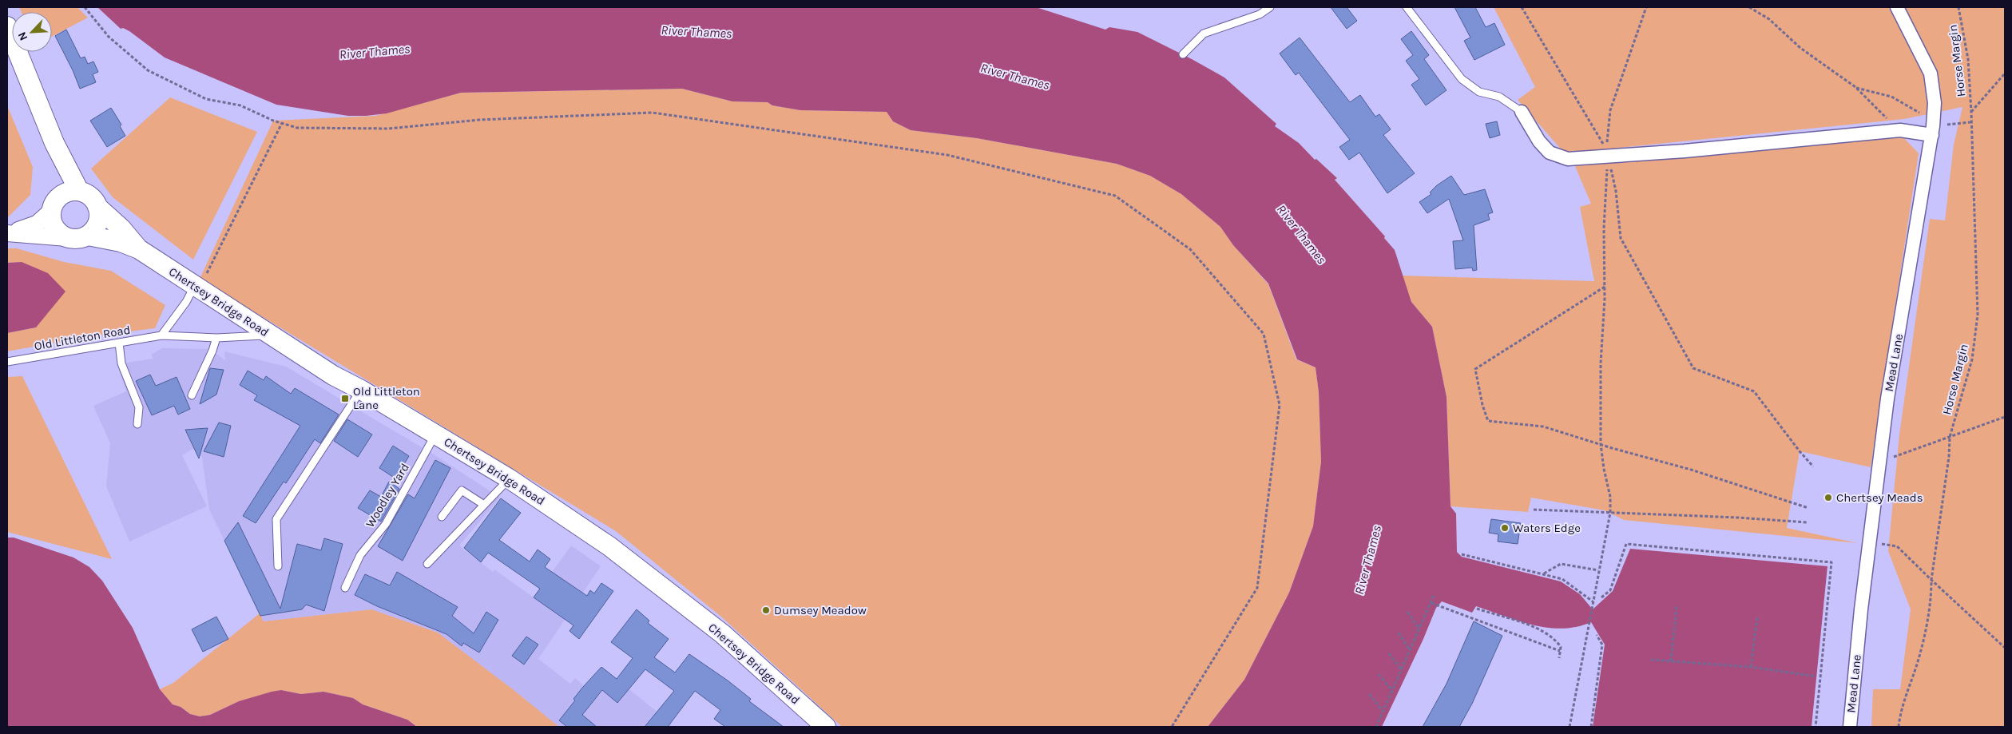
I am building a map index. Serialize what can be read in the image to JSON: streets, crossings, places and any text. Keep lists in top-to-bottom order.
{
  "streets": {
    "main road": ["Chertsey Bridge Road"],
    "street": ["Mead Lane"],
    "lane": ["Old Littleton Road", "Woodley Yard"],
    "path": ["Horse Margin"]
  },
  "crossings": [
    ["Chertsey Bridge Road", "Old Littleton Road"],
    ["Chertsey Bridge Road", "Woodley Yard"]
  ],
  "water": ["River Thames"],
  "places": {
    "transit": ["Old Littleton Lane"],
    "other": ["Chertsey Meads", "Waters Edge", "Dumsey Meadow"]
  },
  "north": "bottom left"
}
